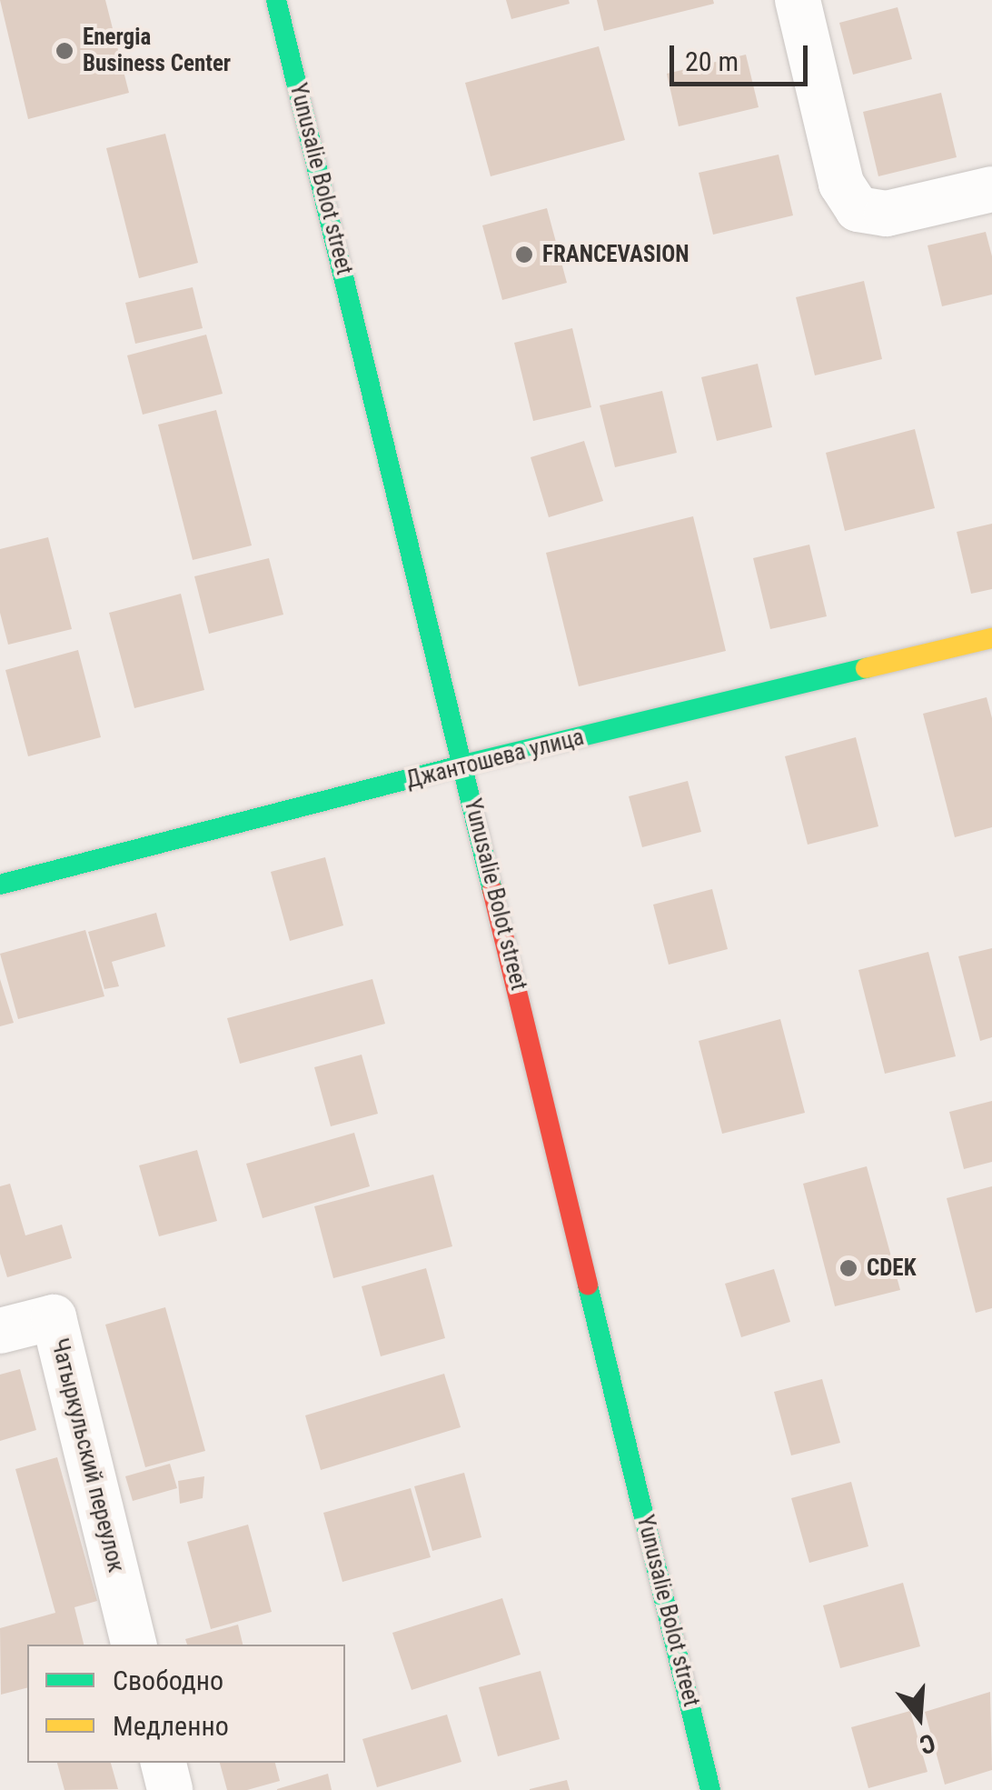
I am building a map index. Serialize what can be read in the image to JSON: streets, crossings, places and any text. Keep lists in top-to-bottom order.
{
  "streets": {
    "main road": ["Yunusalie Bolot street", "Джантошева улица"],
    "street": ["Чатыркульский переулок"]
  },
  "crossings": [
    ["Yunusalie Bolot street", "Джантошева улица"]
  ],
  "places": ["Energia Business Center", "FRANCEVASION", "CDEK"],
  "legend": ["Свободно", "Медленно"],
  "scale_bar": "20 m",
  "north": "bottom"
}
